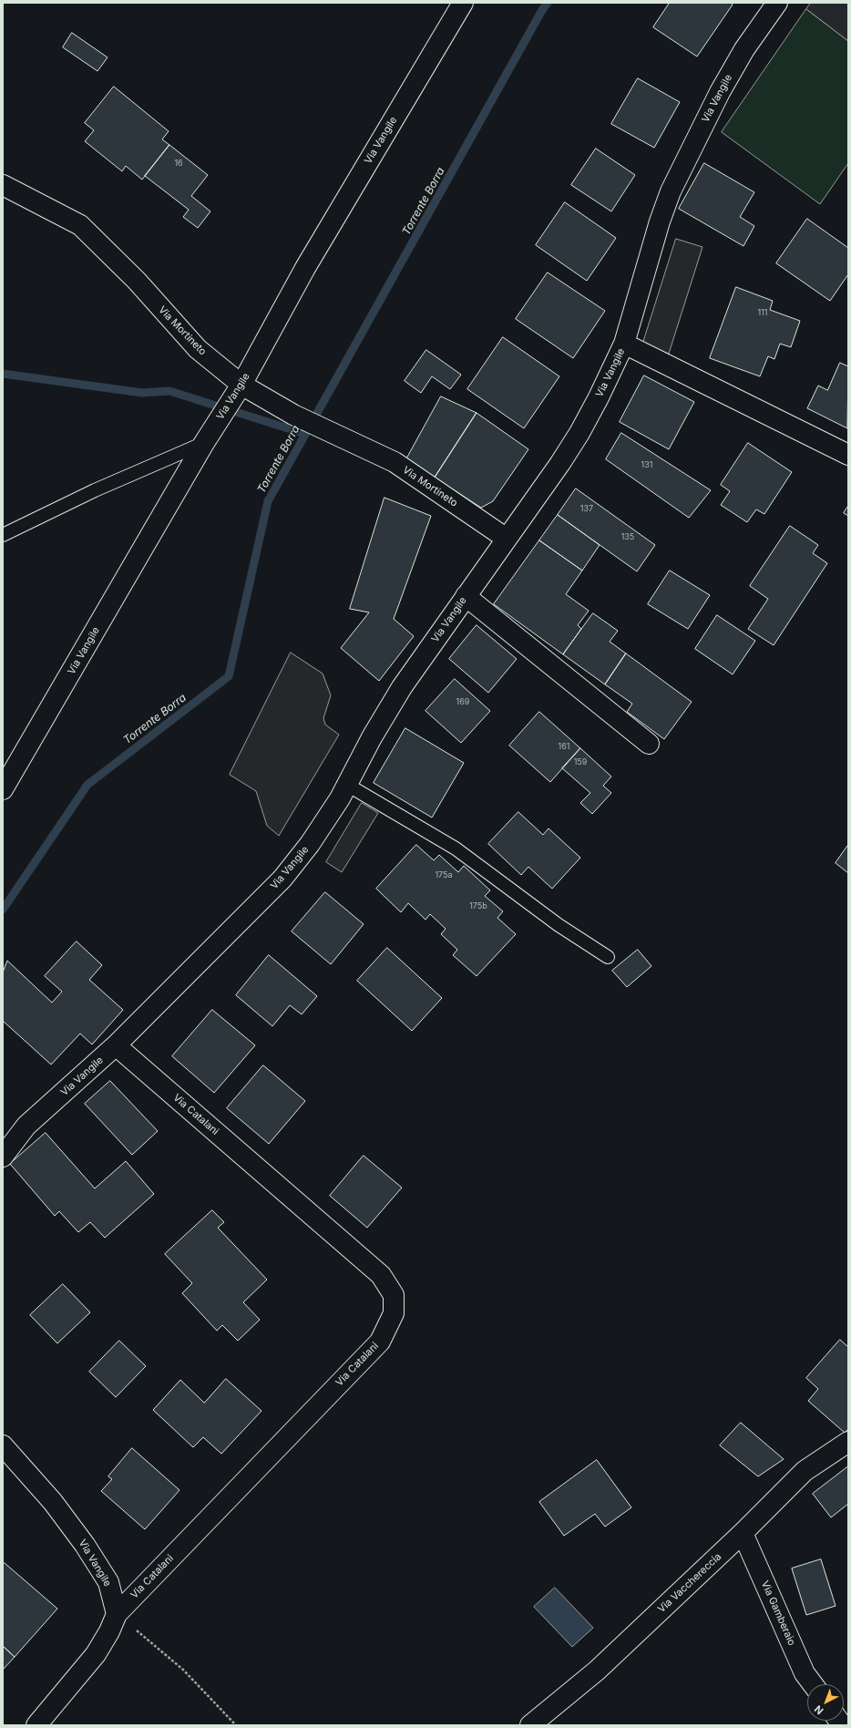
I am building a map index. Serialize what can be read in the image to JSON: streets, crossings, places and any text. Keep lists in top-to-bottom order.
{
  "streets": {
    "street": [
      "Via Vangile",
      "Via Mortineto",
      "Via Catalani",
      "Via Vacchereccia",
      "Via Gamberaio"
    ]
  },
  "crossings": [
    ["Via Vangile", "Via Mortineto"],
    ["Via Vangile", "Via Catalani"],
    ["Via Vacchereccia", "Via Gamberaio"]
  ],
  "water": ["Torrente Borra"],
  "house_numbers": [
    "16",
    "111",
    "131",
    "137",
    "135",
    "169",
    "161",
    "159",
    "175a",
    "175b"
  ],
  "north": "bottom left"
}
